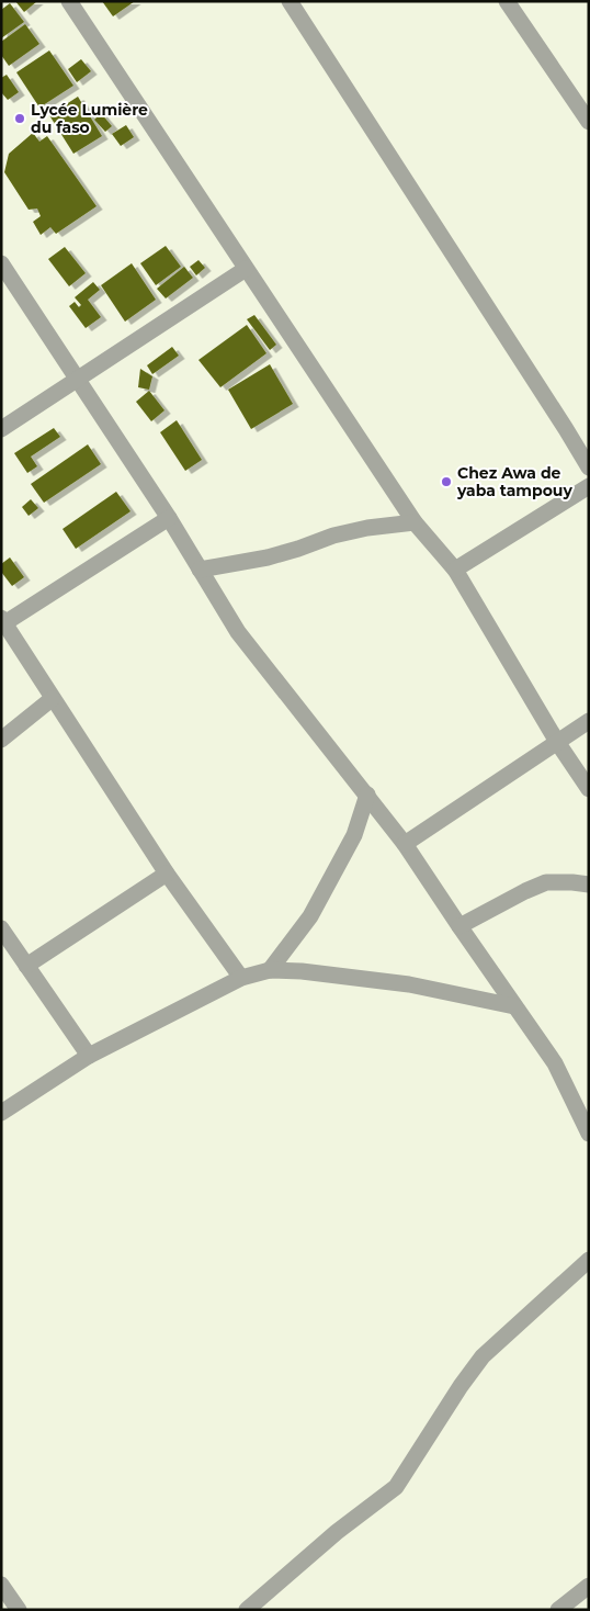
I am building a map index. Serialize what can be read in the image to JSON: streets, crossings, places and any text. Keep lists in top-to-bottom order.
{
  "places": ["Lycée Lumière du faso", "Chez Awa de yaba tampouy"]
}
